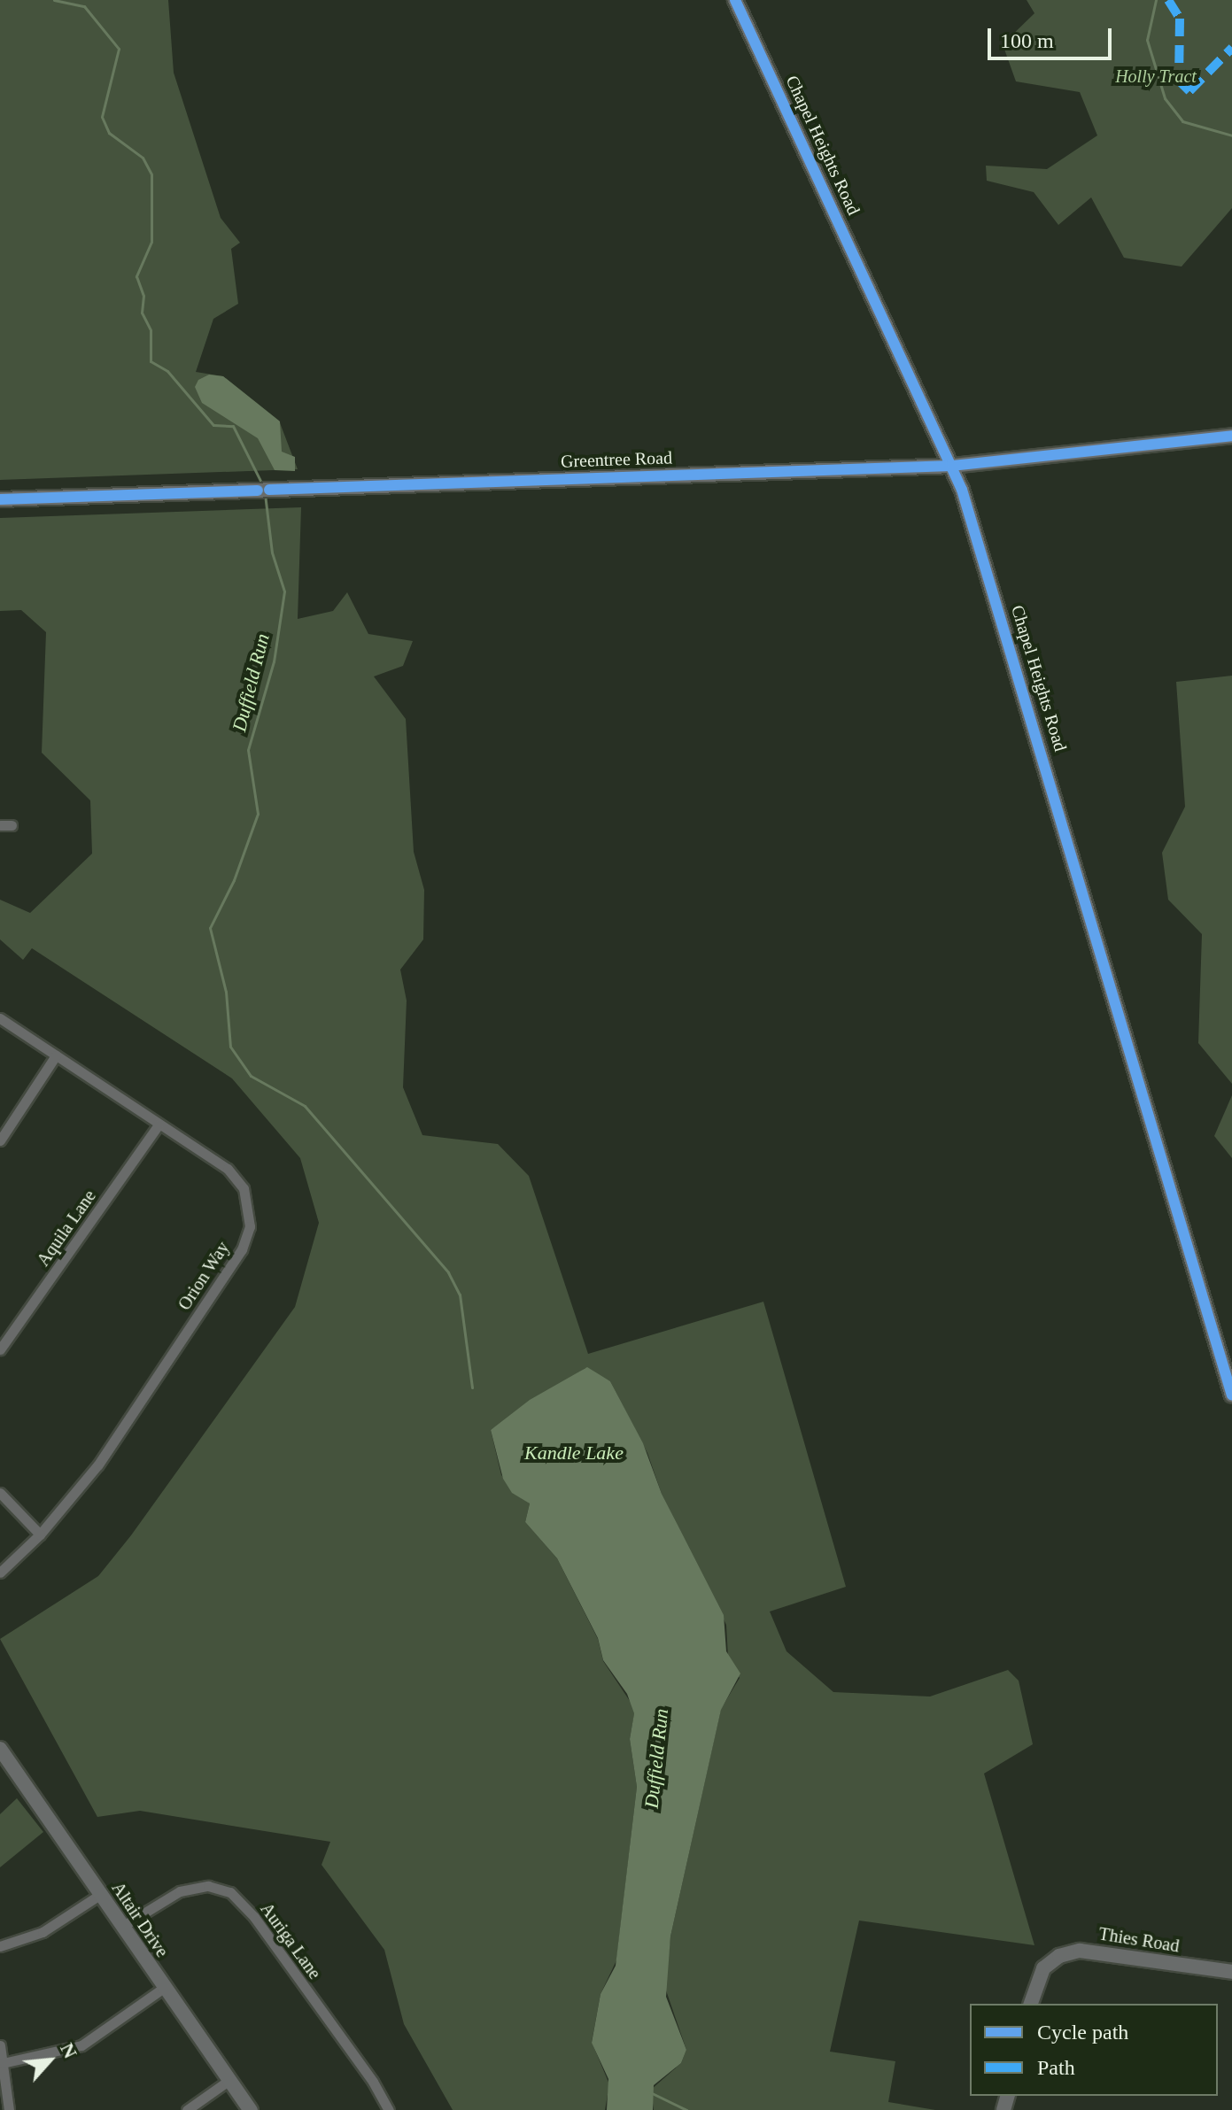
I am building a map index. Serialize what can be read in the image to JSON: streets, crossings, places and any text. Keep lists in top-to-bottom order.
{
  "streets": {
    "street": [
      "Chapel Heights Road",
      "Greentree Road",
      "Aquila Lane",
      "Orion Way",
      "Altair Drive",
      "Thies Road",
      "Auriga Lane"
    ]
  },
  "crossings": [
    ["Chapel Heights Road", "Greentree Road"],
    ["Aquila Lane", "Orion Way"],
    ["Altair Drive", "Auriga Lane"]
  ],
  "water": ["Duffield Run", "Kandle Lake"],
  "parks": ["Holly Tract"],
  "legend": ["Cycle path", "Path"],
  "scale_bar": "100 m",
  "north": "top right"
}
